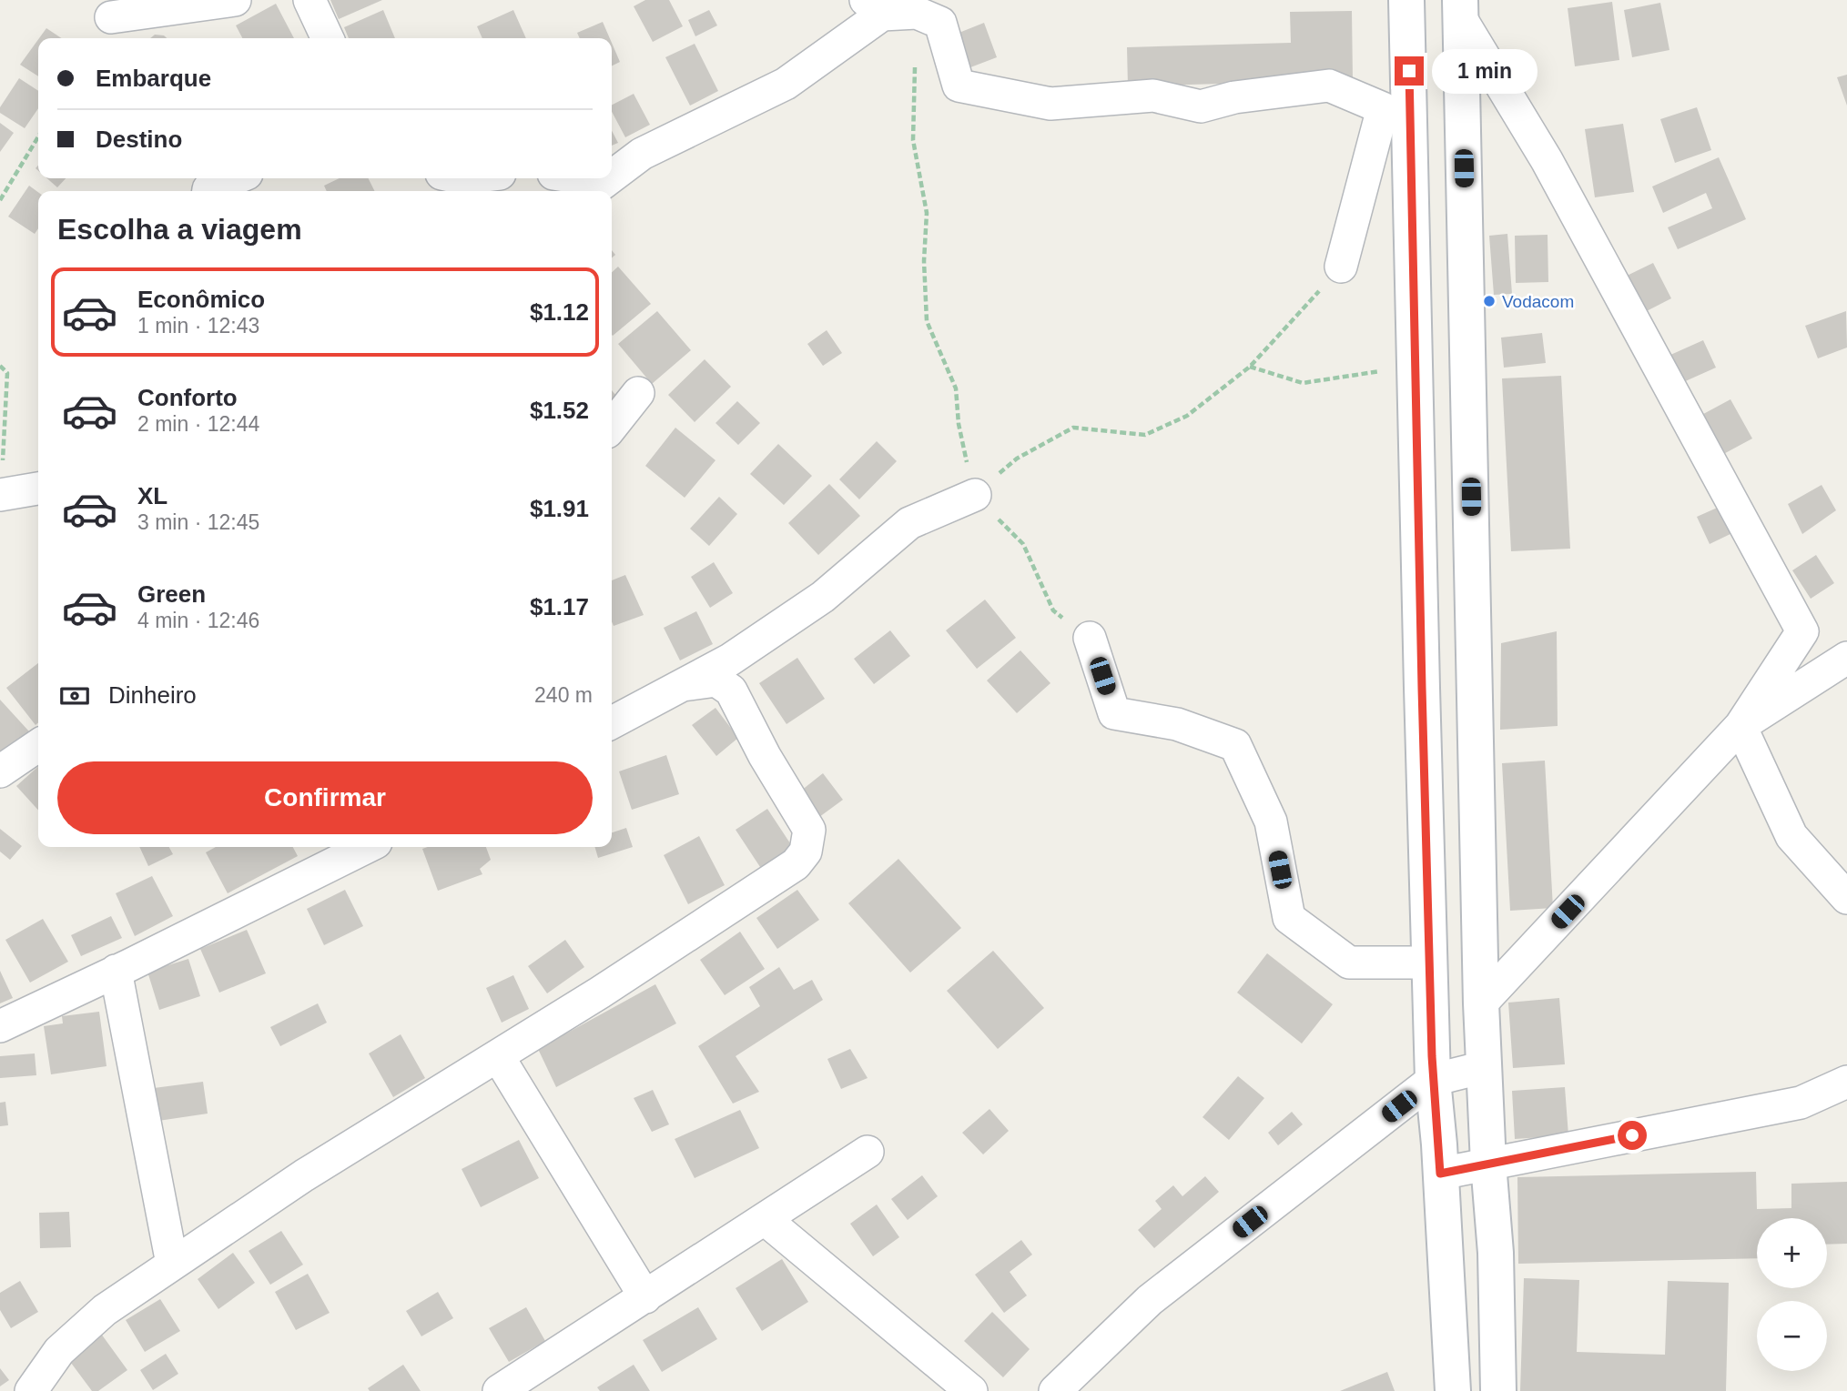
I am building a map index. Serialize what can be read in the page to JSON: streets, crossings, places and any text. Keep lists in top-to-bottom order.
{
  "places": ["Vodacom"],
  "page": {
    "banner": ["Embarque", "Destino"],
    "bubble": "1 min",
    "heading": "Escolha a viagem",
    "list": [
      {
        "name": "Econômico",
        "note": "1 min · 12:43",
        "value": "$1.12"
      },
      {
        "name": "Conforto",
        "note": "2 min · 12:44",
        "value": "$1.52"
      },
      {
        "name": "XL",
        "note": "3 min · 12:45",
        "value": "$1.91"
      },
      {
        "name": "Green",
        "note": "4 min · 12:46",
        "value": "$1.17"
      }
    ],
    "pay": ["Dinheiro", "240 m"],
    "buttons": "Confirmar",
    "map_buttons": ["+", "−"]
  }
}
